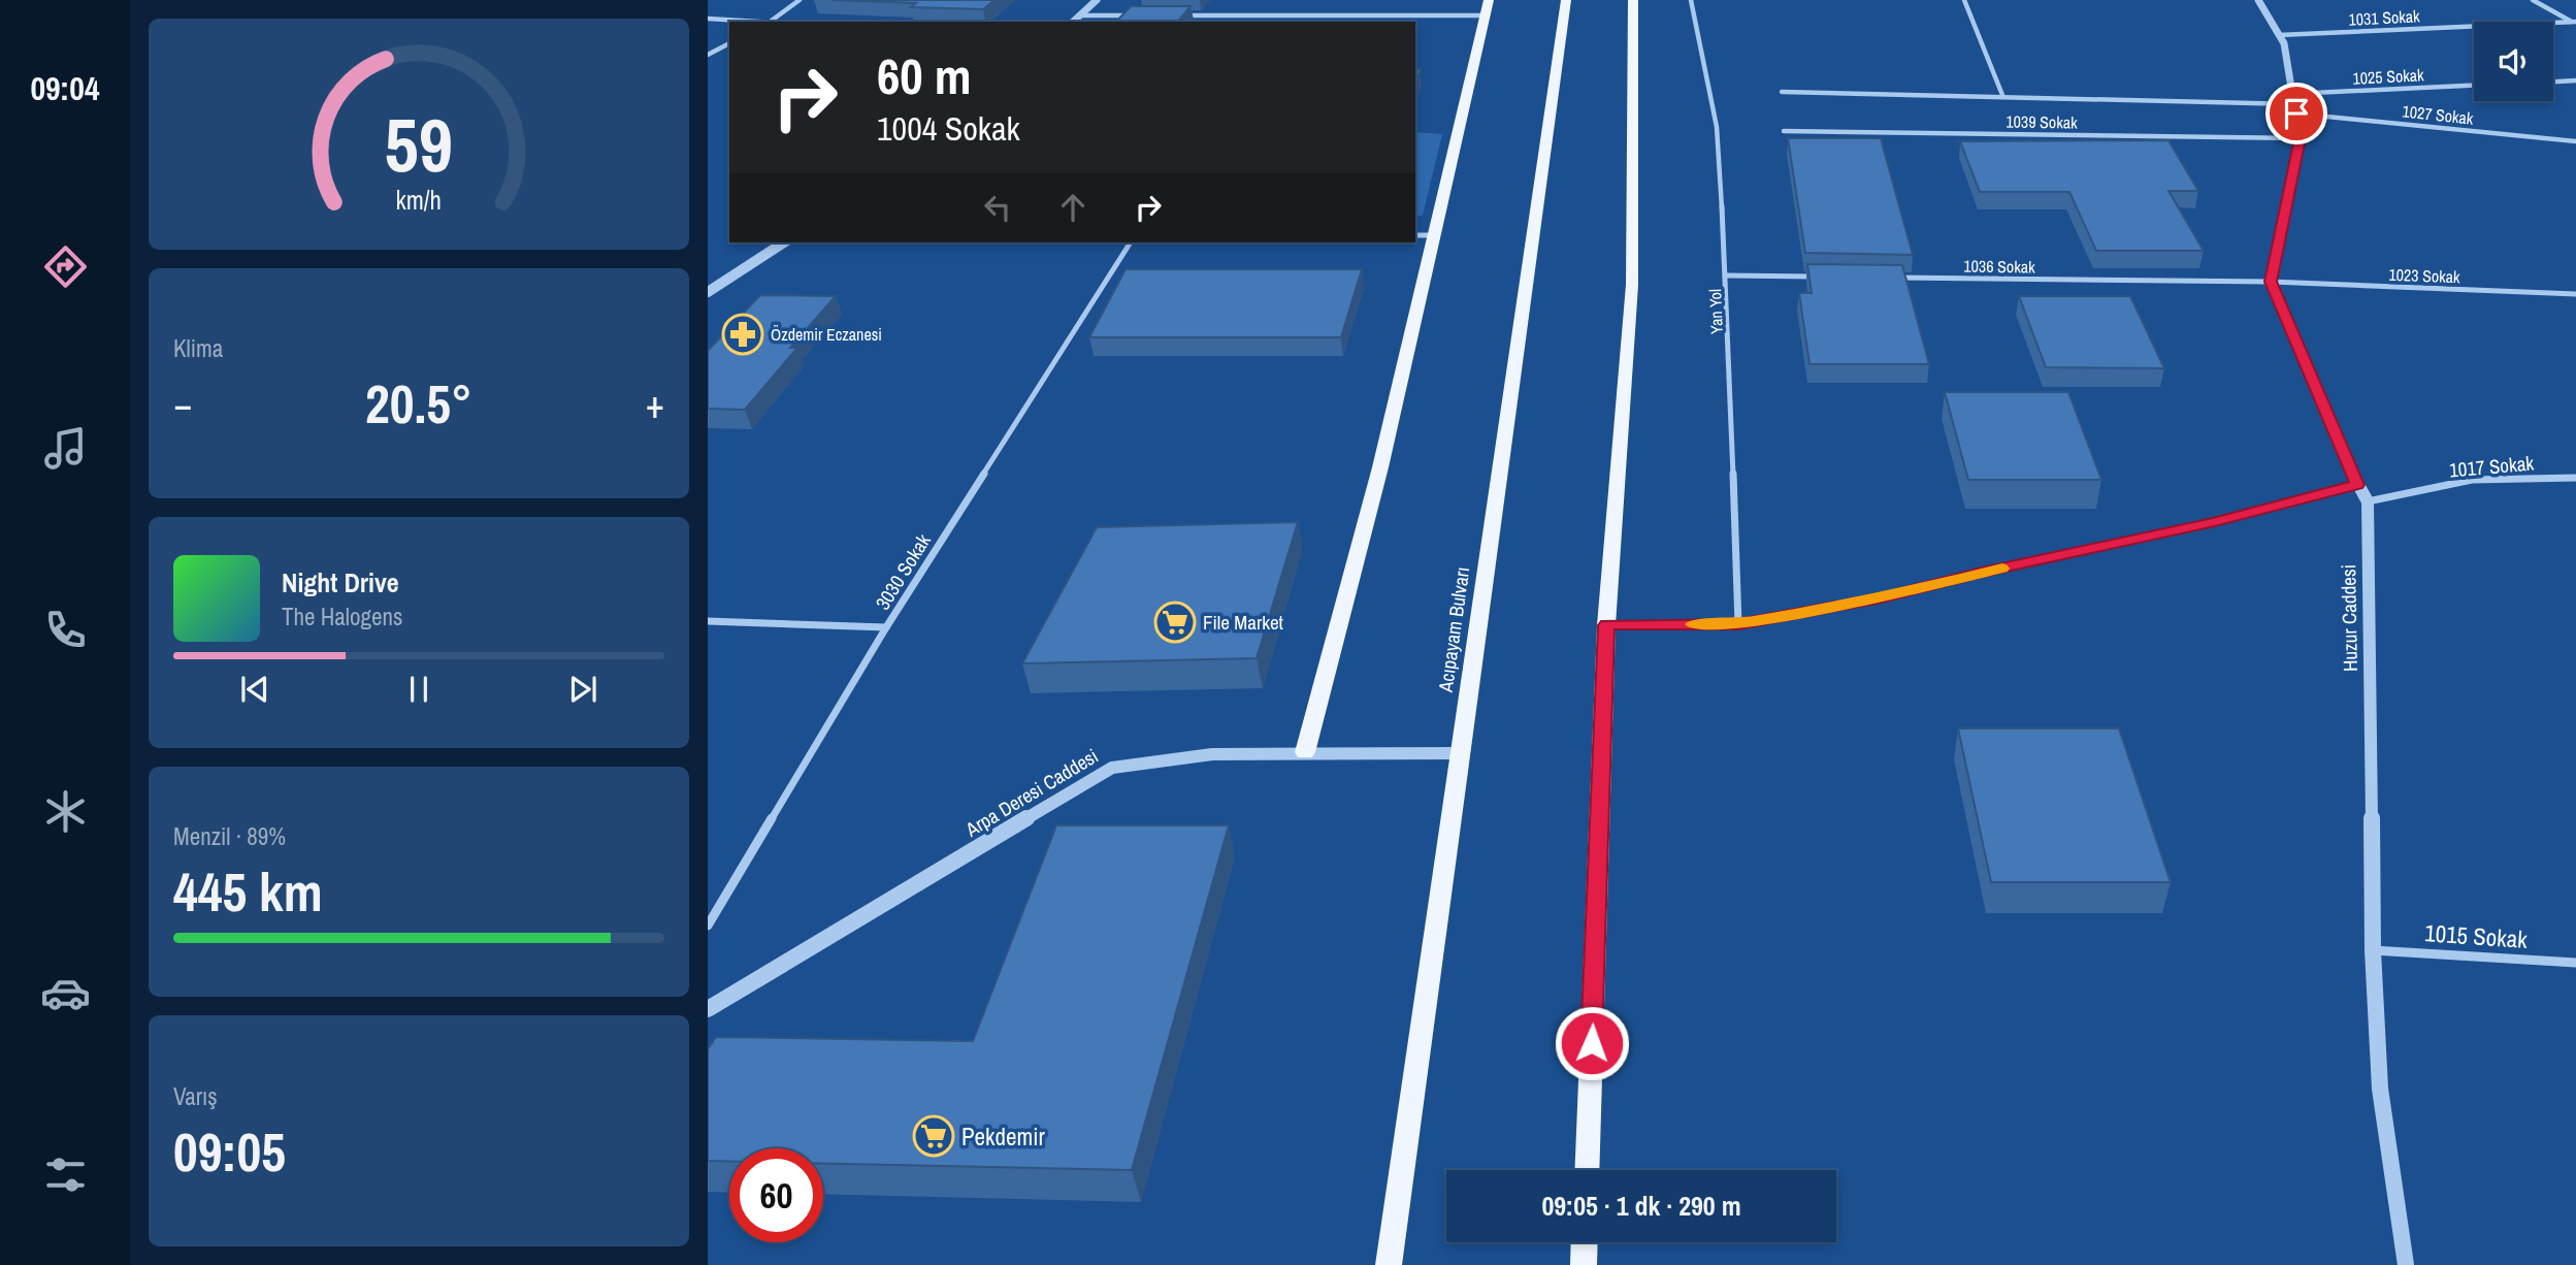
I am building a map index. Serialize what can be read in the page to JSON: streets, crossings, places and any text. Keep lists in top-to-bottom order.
{
  "streets": {
    "main road": ["Acıpayam Bulvarı"],
    "street": [
      "1031 Sokak",
      "1025 Sokak",
      "1027 Sokak",
      "1039 Sokak",
      "1036 Sokak",
      "1023 Sokak",
      "Yan Yol",
      "1017 Sokak",
      "3030 Sokak",
      "Huzur Caddesi",
      "Arpa Deresi Caddesi",
      "1015 Sokak"
    ]
  },
  "crossings": [
    ["1025 Sokak", "1027 Sokak"],
    ["1036 Sokak", "1023 Sokak"],
    ["1017 Sokak", "Huzur Caddesi"],
    ["Huzur Caddesi", "1015 Sokak"],
    ["Acıpayam Bulvarı", "Arpa Deresi Caddesi"]
  ],
  "places": {
    "pharmacy": ["Özdemir Eczanesi"],
    "supermarket": ["File Market", "Pekdemir"]
  },
  "page": {
    "tabs": "09:04",
    "turn": ["60 m", "1004 Sokak"],
    "tile": [
      "Klima",
      ["Menzil · 89%", "445 km"],
      ["Varış", "09:05"]
    ],
    "heat": ["−", "20.5°", "+"],
    "song": ["Night Drive", "The Halogens"],
    "limit": "60",
    "trip": "09:05 · 1 dk · 290 m",
    "gauge": ["59", "km/h"]
  }
}
